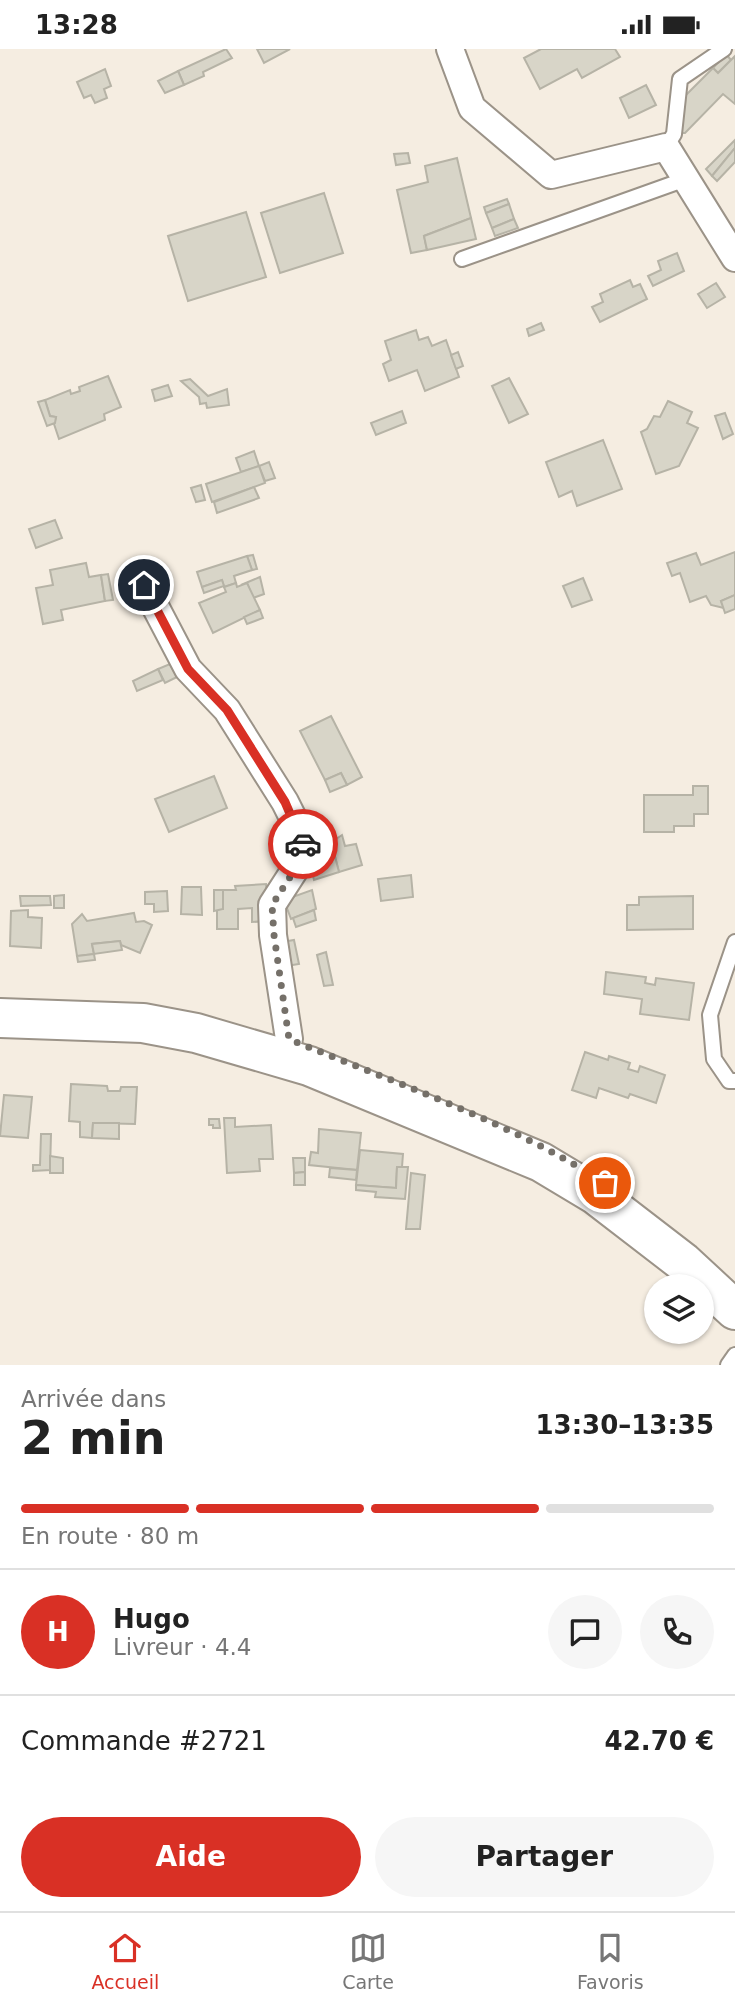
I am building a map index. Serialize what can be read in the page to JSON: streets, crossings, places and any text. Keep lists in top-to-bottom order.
{
  "page": {
    "status": "13:28",
    "heading": ["2 min", "Arrivée dans", "13:30–13:35"],
    "panel": [
      "Hugo",
      "Livreur · 4.4",
      "Commande #2721",
      "42.70 €"
    ],
    "bar": "En route · 80 m",
    "round": "H",
    "buttons": ["Aide", "Partager"],
    "tabs": ["Accueil", "Carte", "Favoris"]
  }
}
